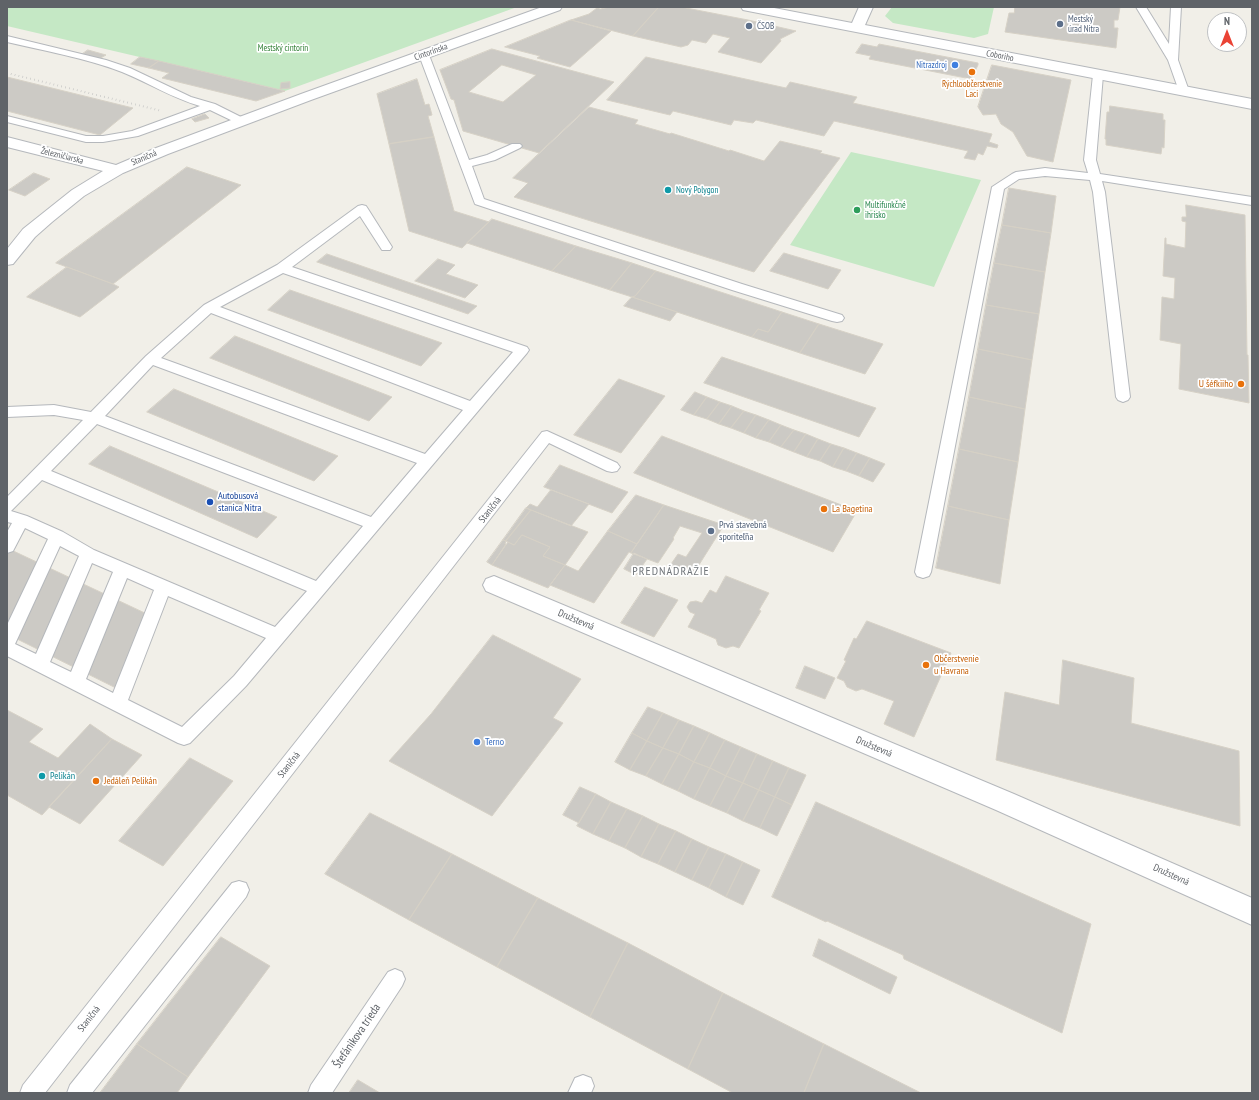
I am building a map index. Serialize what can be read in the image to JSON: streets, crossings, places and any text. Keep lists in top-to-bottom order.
{
  "streets": {
    "street": [
      "Cintorínska",
      "Coboriho",
      "Železničiarska",
      "Staničná",
      "Družstevná"
    ],
    "lane": ["Štefánikova trieda"]
  },
  "crossings": [
    ["Cintorínska", "Staničná"],
    ["Železničiarska", "Staničná"]
  ],
  "districts": ["PREDNÁDRAŽIE"],
  "parks": ["Mestský cintorín"],
  "places": [
    "Mestský úrad Nitra",
    "ČSOB",
    "Nitrazdroj",
    "Rýchloobčerstvenie Laci",
    "Nový Polygon",
    "Multifunkčné ihrisko",
    "U šéfkiiho",
    "Autobusová stanica Nitra",
    "La Bagetina",
    "Prvá stavebná sporiteľňa",
    "Občerstvenie u Havrana",
    "Terno",
    "Pelikán",
    "Jedáleň Pelikán"
  ],
  "north": "top"
}
